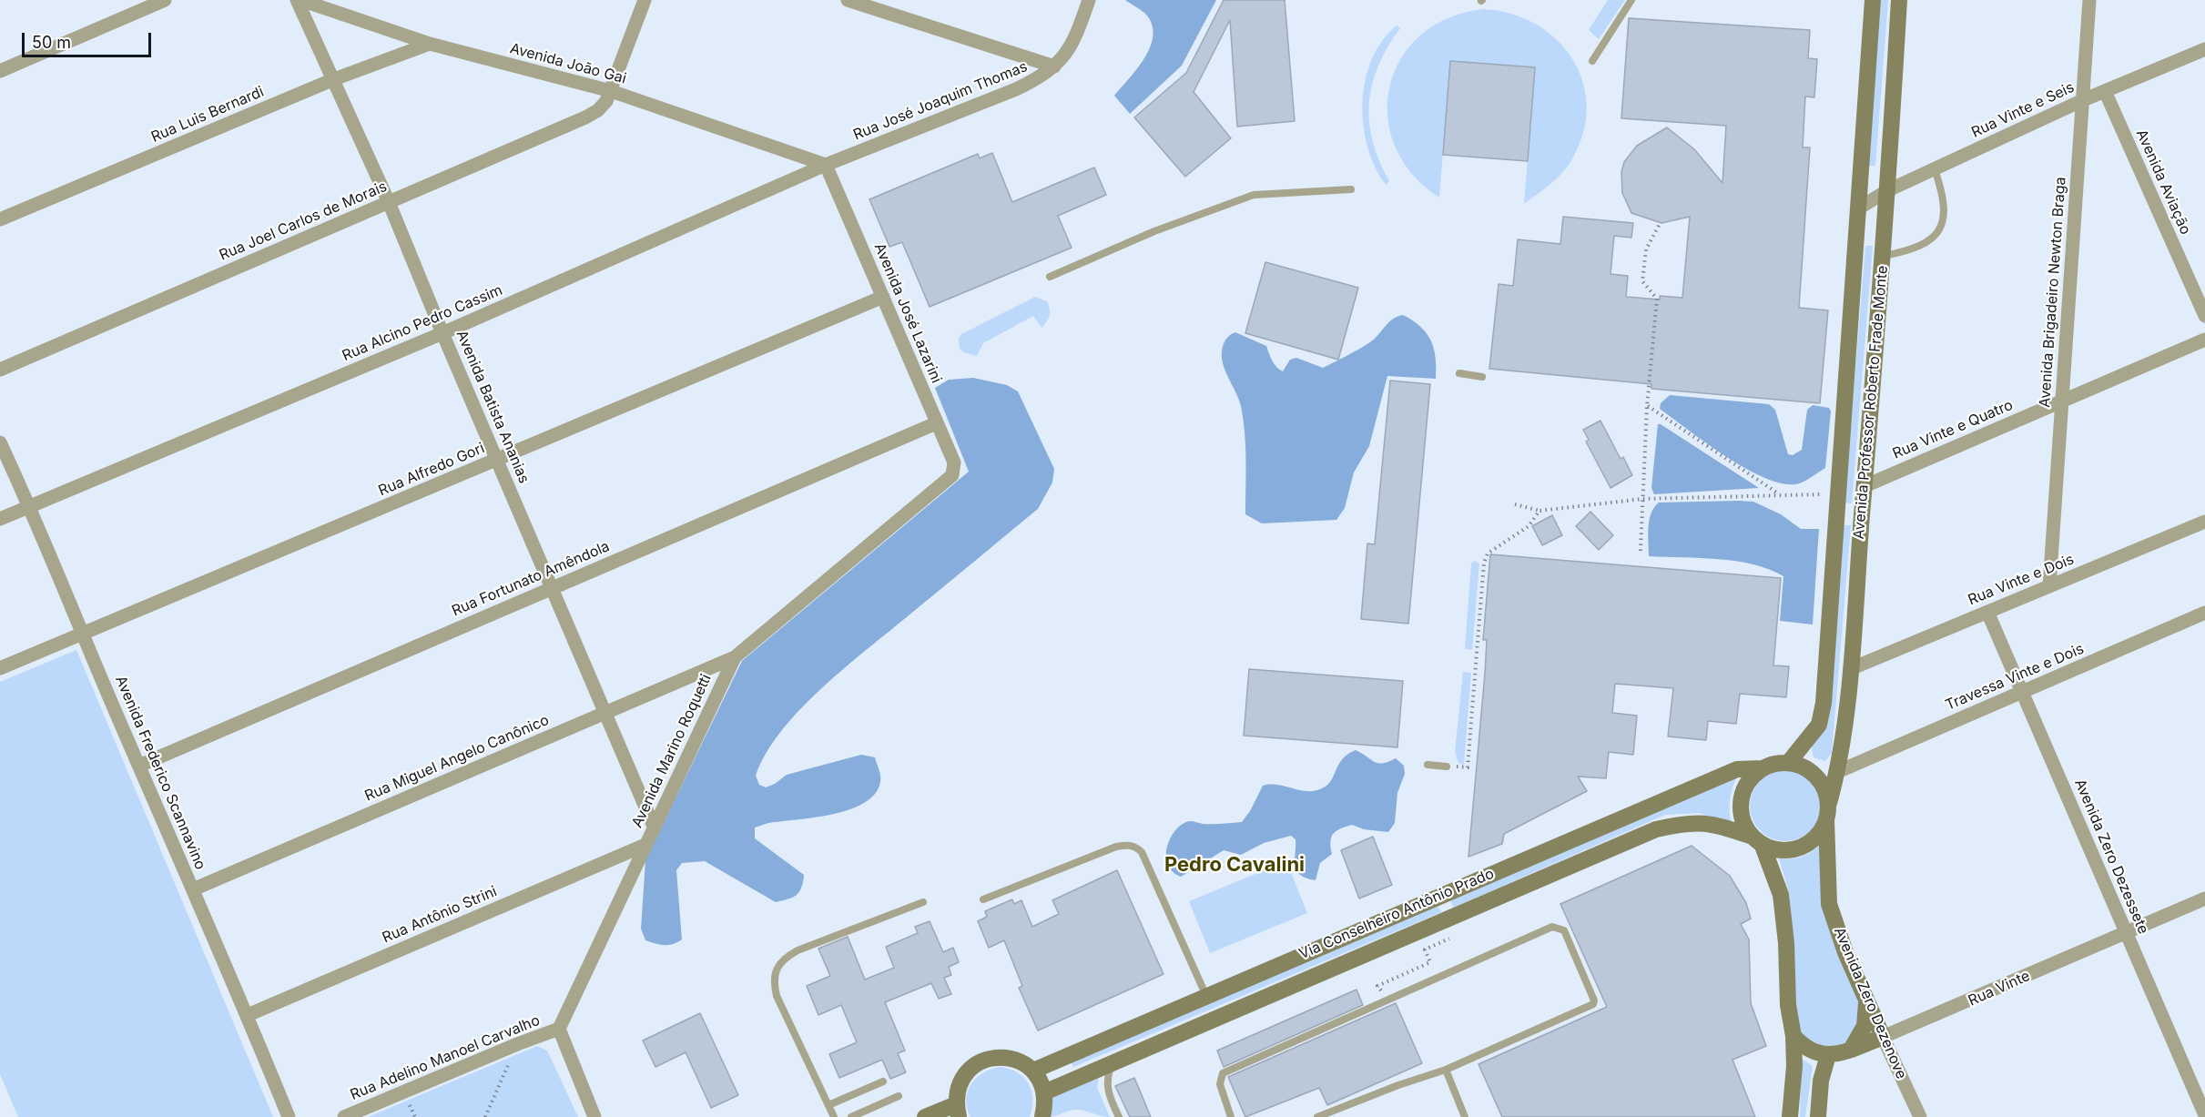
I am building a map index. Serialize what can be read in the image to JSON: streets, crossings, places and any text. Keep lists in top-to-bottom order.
{
  "streets": {
    "main road": [
      "Avenida Professor Roberto Frade Monte",
      "Via Conselheiro Antônio Prado",
      "Rua Vinte",
      "Avenida Zero Dezenove"
    ],
    "street": [
      "Avenida João Gai",
      "Rua José Joaquim Thomas",
      "Rua Vinte e Seis",
      "Rua Luis Bernardi",
      "Avenida Aviação",
      "Rua Joel Carlos de Morais",
      "Avenida Brigadeiro Newton Braga",
      "Avenida José Lazarini",
      "Rua Alcino Pedro Cassim",
      "Avenida Batista Ananias",
      "Rua Vinte e Quatro",
      "Rua Alfredo Gori",
      "Rua Fortunato Amêndola",
      "Rua Vinte e Dois",
      "Travessa Vinte e Dois",
      "Avenida Marino Roquetti",
      "Rua Miguel Angelo Canônico",
      "Avenida Frederico Scannavino",
      "Avenida Zero Dezessete",
      "Rua Antônio Strini",
      "Rua Adelino Manoel Carvalho"
    ]
  },
  "crossings": [
    ["Avenida João Gai", "Rua José Joaquim Thomas"],
    ["Avenida João Gai", "Rua Luis Bernardi"],
    ["Avenida João Gai", "Rua Joel Carlos de Morais"],
    ["Avenida João Gai", "Avenida José Lazarini"],
    ["Avenida João Gai", "Rua Alcino Pedro Cassim"],
    ["Avenida João Gai", "Avenida Batista Ananias"],
    ["Rua José Joaquim Thomas", "Avenida José Lazarini"],
    ["Rua José Joaquim Thomas", "Rua Alcino Pedro Cassim"],
    ["Rua Vinte e Seis", "Avenida Aviação"],
    ["Rua Vinte e Seis", "Avenida Brigadeiro Newton Braga"],
    ["Rua Vinte e Seis", "Avenida Professor Roberto Frade Monte"],
    ["Rua Luis Bernardi", "Avenida Batista Ananias"],
    ["Rua Joel Carlos de Morais", "Avenida Batista Ananias"],
    ["Avenida Brigadeiro Newton Braga", "Rua Vinte e Quatro"],
    ["Avenida Brigadeiro Newton Braga", "Rua Vinte e Dois"],
    ["Avenida José Lazarini", "Rua Alcino Pedro Cassim"],
    ["Avenida José Lazarini", "Rua Alfredo Gori"],
    ["Avenida José Lazarini", "Rua Fortunato Amêndola"],
    ["Avenida José Lazarini", "Avenida Marino Roquetti"],
    ["Rua Alcino Pedro Cassim", "Avenida Batista Ananias"],
    ["Rua Alcino Pedro Cassim", "Avenida Frederico Scannavino"],
    ["Avenida Professor Roberto Frade Monte", "Rua Vinte e Quatro"],
    ["Avenida Professor Roberto Frade Monte", "Rua Vinte e Dois"],
    ["Avenida Professor Roberto Frade Monte", "Travessa Vinte e Dois"],
    ["Avenida Professor Roberto Frade Monte", "Via Conselheiro Antônio Prado"],
    ["Avenida Professor Roberto Frade Monte", "Avenida Zero Dezenove"],
    ["Avenida Batista Ananias", "Rua Alfredo Gori"],
    ["Avenida Batista Ananias", "Rua Fortunato Amêndola"],
    ["Avenida Batista Ananias", "Avenida Marino Roquetti"],
    ["Avenida Batista Ananias", "Rua Miguel Angelo Canônico"],
    ["Rua Alfredo Gori", "Avenida Frederico Scannavino"],
    ["Rua Fortunato Amêndola", "Avenida Frederico Scannavino"],
    ["Rua Vinte e Dois", "Avenida Zero Dezessete"],
    ["Travessa Vinte e Dois", "Avenida Zero Dezessete"],
    ["Avenida Marino Roquetti", "Rua Miguel Angelo Canônico"],
    ["Avenida Marino Roquetti", "Rua Antônio Strini"],
    ["Avenida Marino Roquetti", "Rua Adelino Manoel Carvalho"],
    ["Rua Miguel Angelo Canônico", "Avenida Frederico Scannavino"],
    ["Avenida Frederico Scannavino", "Rua Antônio Strini"],
    ["Avenida Zero Dezessete", "Rua Vinte"],
    ["Via Conselheiro Antônio Prado", "Avenida Zero Dezenove"],
    ["Rua Vinte", "Avenida Zero Dezenove"]
  ],
  "districts": ["Pedro Cavalini"],
  "scale_bar": "50 m"
}
